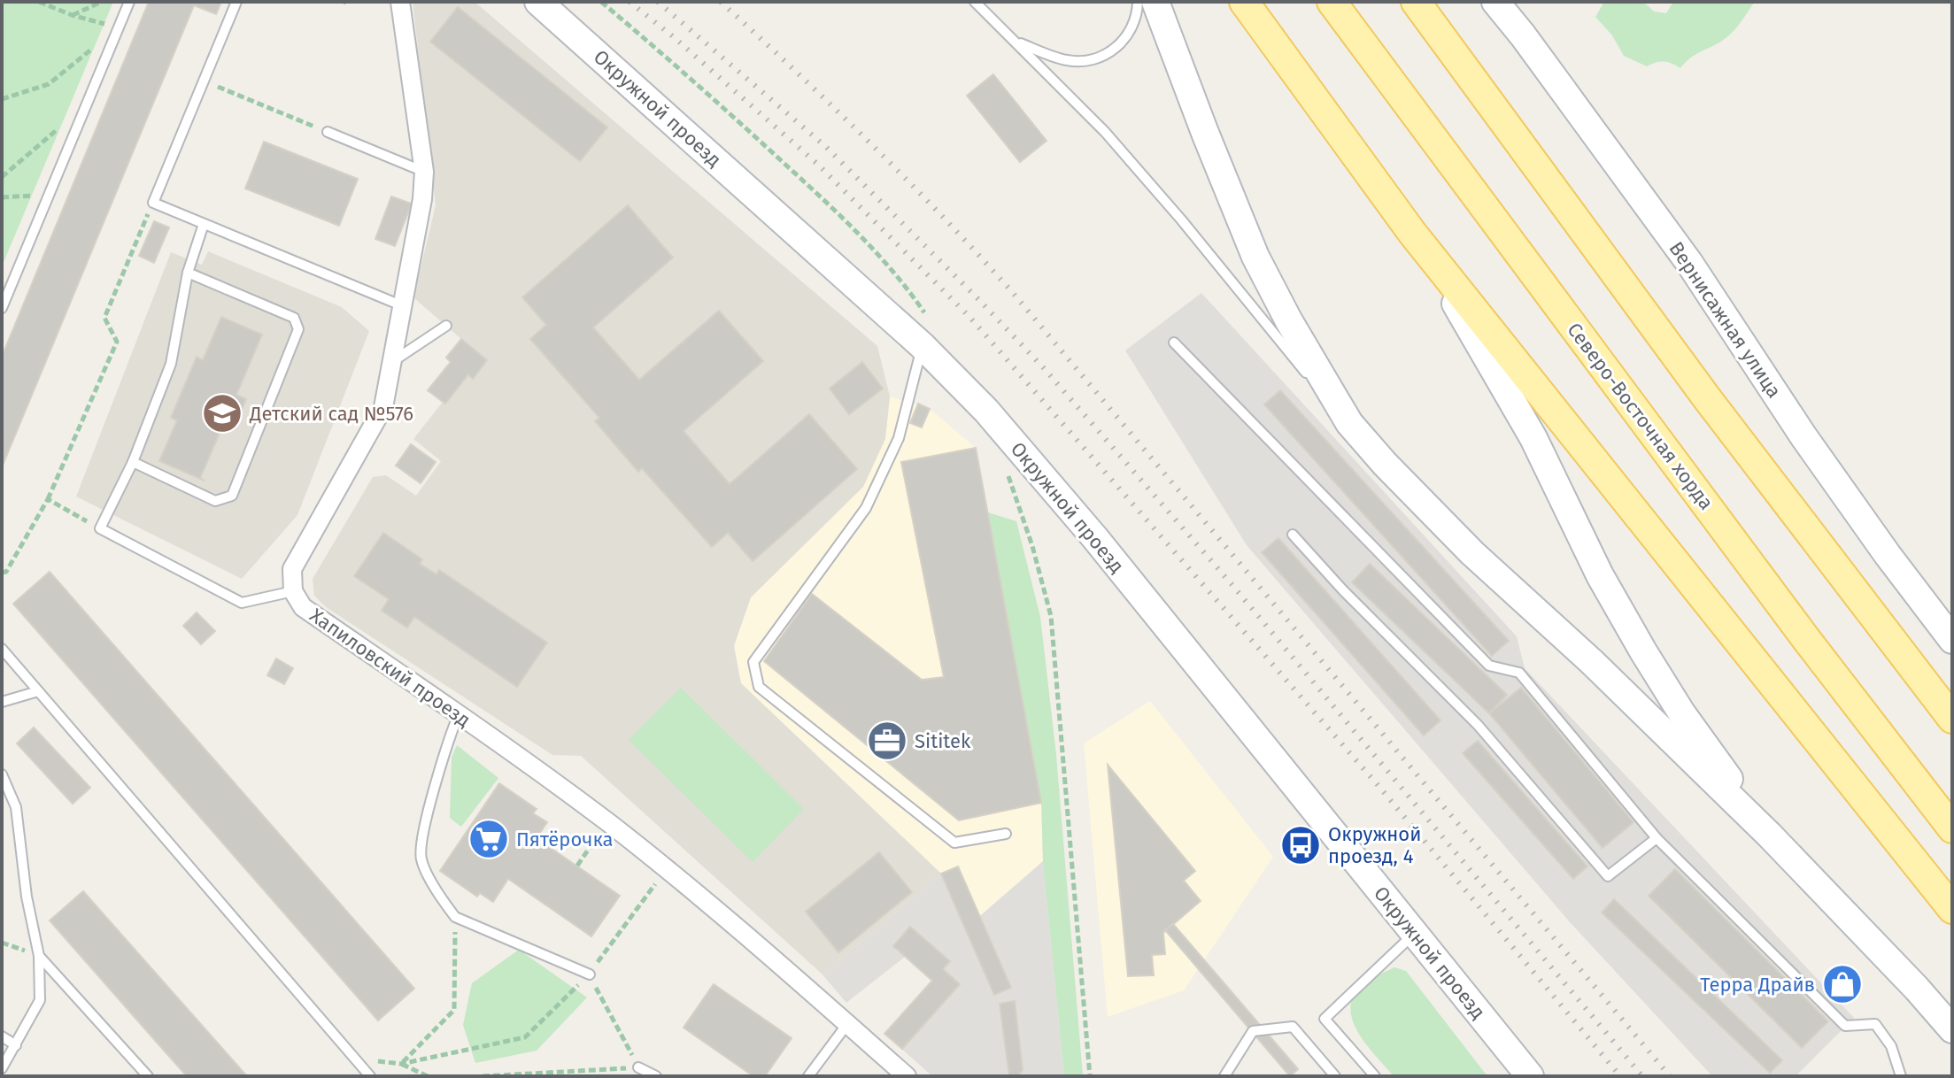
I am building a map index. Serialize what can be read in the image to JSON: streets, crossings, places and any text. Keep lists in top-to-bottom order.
{
  "streets": {
    "main road": ["Северо-Восточная хорда"],
    "street": ["Окружной проезд", "Вернисажная улица", "Хапиловский проезд"]
  },
  "places": {
    "school or university": ["Детский сад №576"],
    "office": ["Sititek"],
    "supermarket": ["Пятёрочка"],
    "bus stop": ["Окружной проезд, 4"],
    "shop": ["Терра Драйв"]
  }
}
